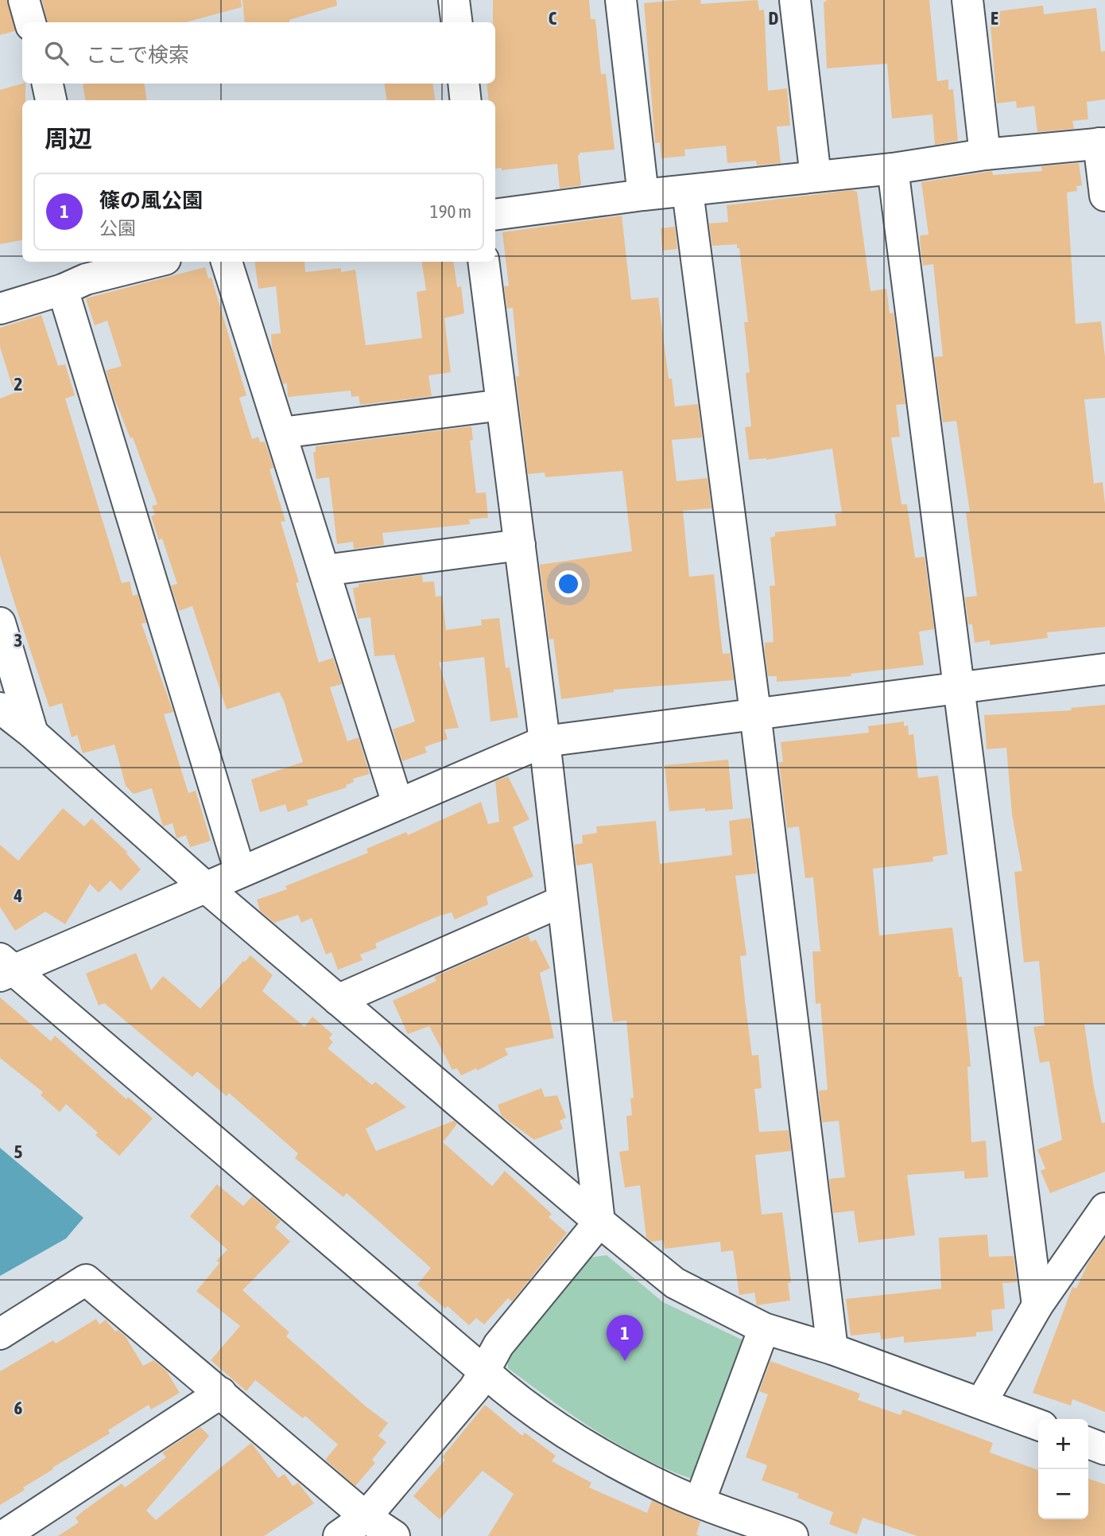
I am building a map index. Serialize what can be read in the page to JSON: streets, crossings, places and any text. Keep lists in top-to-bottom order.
{
  "page": {
    "search": "ここで検索",
    "heading": "周辺",
    "list": [
      {
        "mark": "1",
        "name": "篠の風公園",
        "note": "公園",
        "value": "190 m"
      }
    ],
    "pins": "1",
    "map_buttons": ["+", "−"]
  },
  "grid": {
    "columns": ["C", "D", "E"],
    "rows": [
      "2",
      "3",
      "4",
      "5",
      "6"
    ]
  }
}
